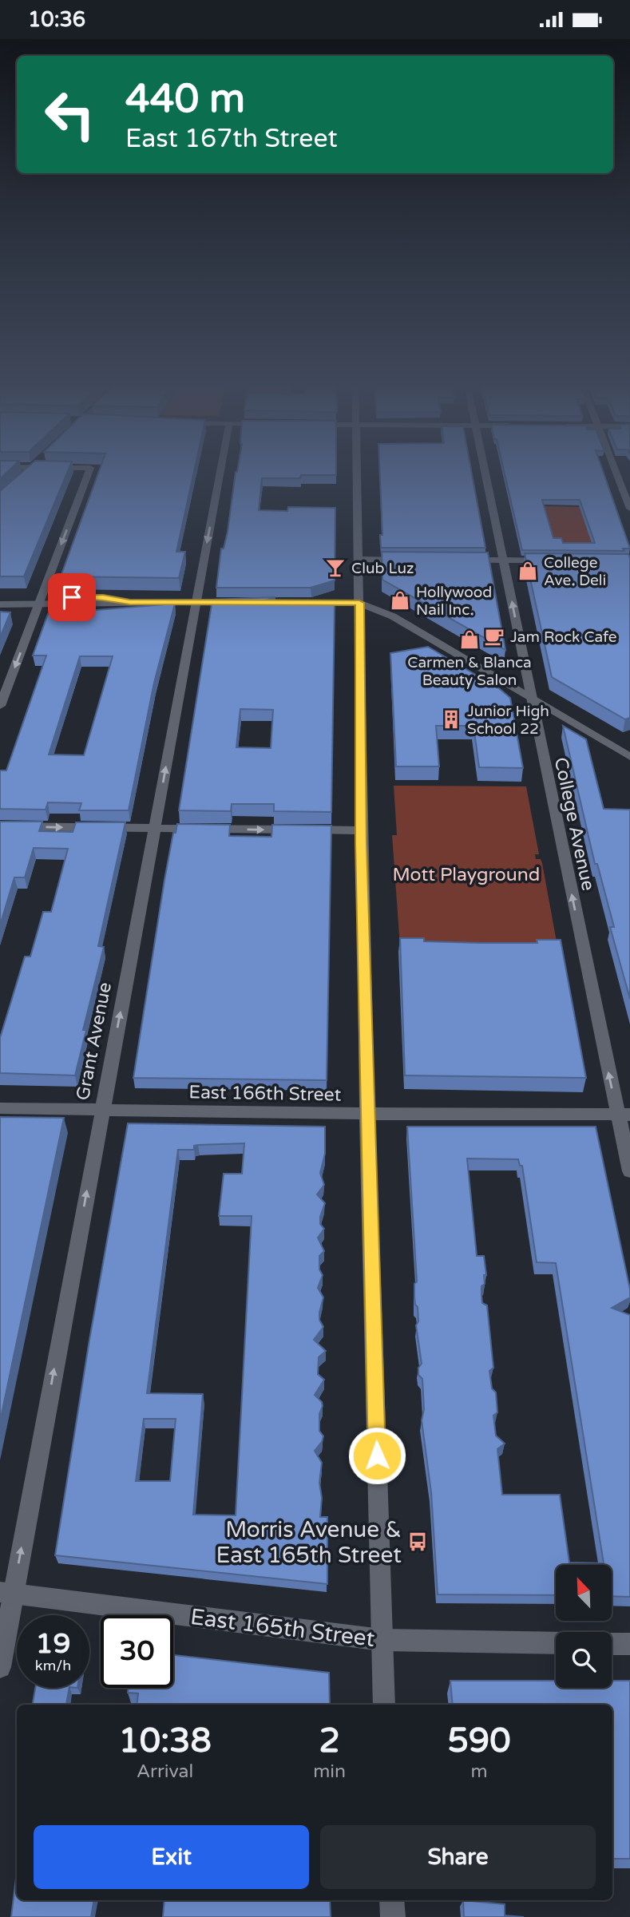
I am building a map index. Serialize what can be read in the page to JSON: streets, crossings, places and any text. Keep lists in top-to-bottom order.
{
  "streets": {
    "street": [
      "College Avenue",
      "Grant Avenue",
      "East 166th Street",
      "East 165th Street"
    ]
  },
  "crossings": [
    ["College Avenue", "East 166th Street"],
    ["Grant Avenue", "East 166th Street"],
    ["Grant Avenue", "East 165th Street"]
  ],
  "one_way": ["College Avenue"],
  "parks": ["Mott Playground"],
  "places": {
    "bar": ["Club Luz"],
    "shop": ["College Ave. Deli", "Hollywood Nail Inc.", "Carmen & Blanca Beauty Salon"],
    "cafe": ["Jam Rock Cafe"],
    "building": ["Junior High School 22"],
    "bus stop": ["Morris Avenue & East 165th Street"]
  },
  "north": "top left",
  "page": {
    "status": "10:36",
    "turn": ["440 m", "East 167th Street"],
    "speed": "19 km/h",
    "limit": "30",
    "eta": [
      "10:38",
      "Arrival",
      "2",
      "min",
      "590",
      "m"
    ],
    "buttons": ["Exit", "Share"]
  }
}
